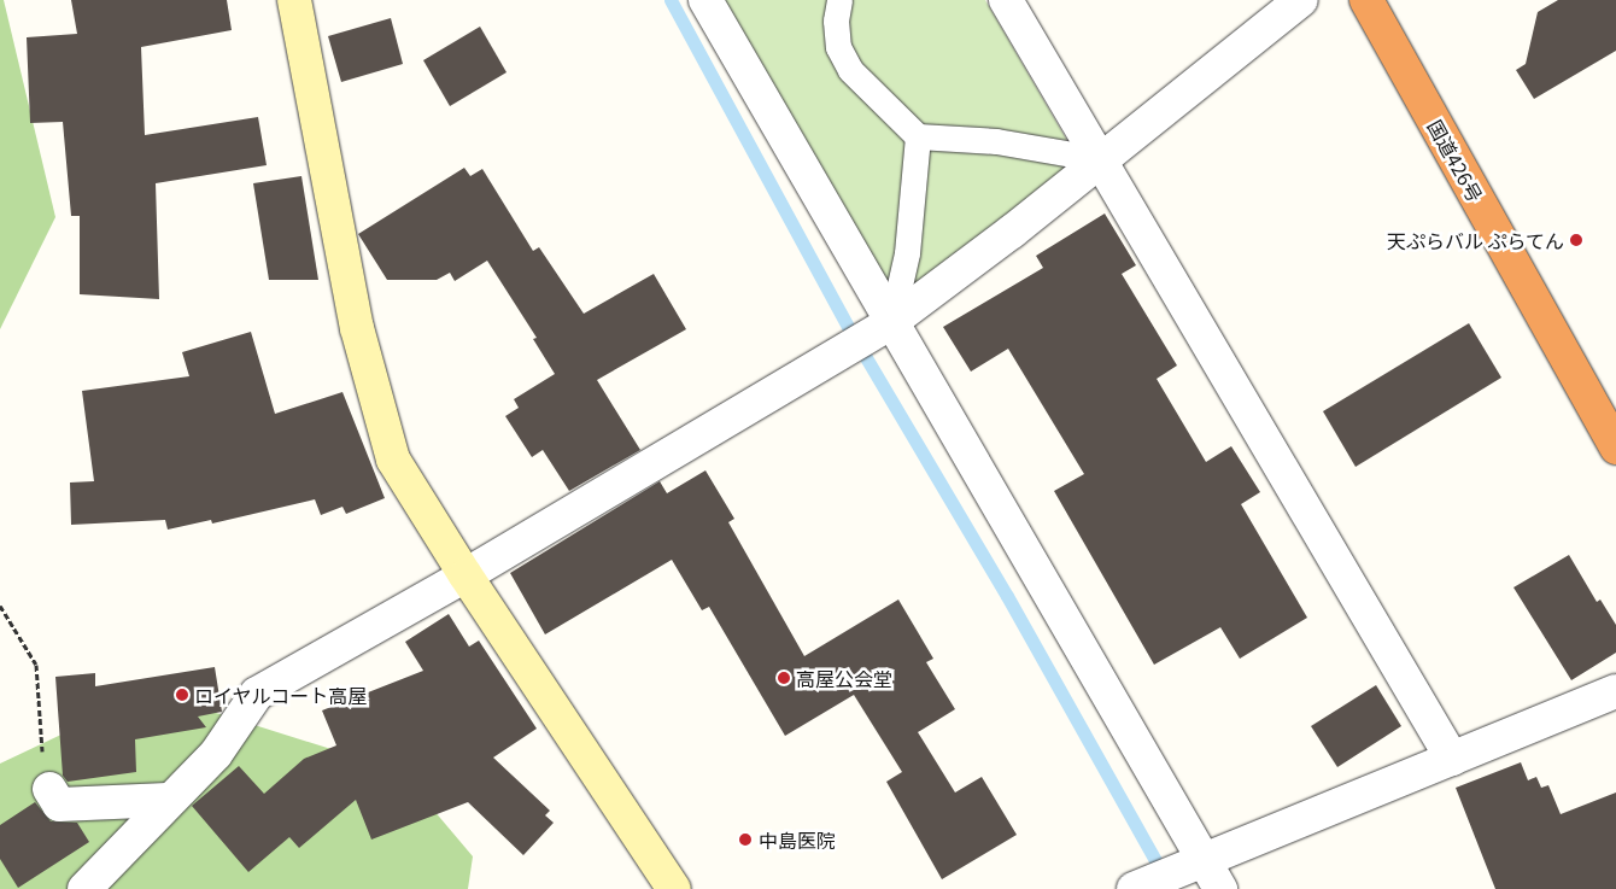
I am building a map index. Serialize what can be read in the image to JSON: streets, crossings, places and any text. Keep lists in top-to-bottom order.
{
  "streets": {
    "highway": ["国道426号"]
  },
  "places": [
    "天ぷらバル ぷらてん",
    "高屋公会堂",
    "ロイヤルコート高屋",
    "中島医院"
  ]
}
